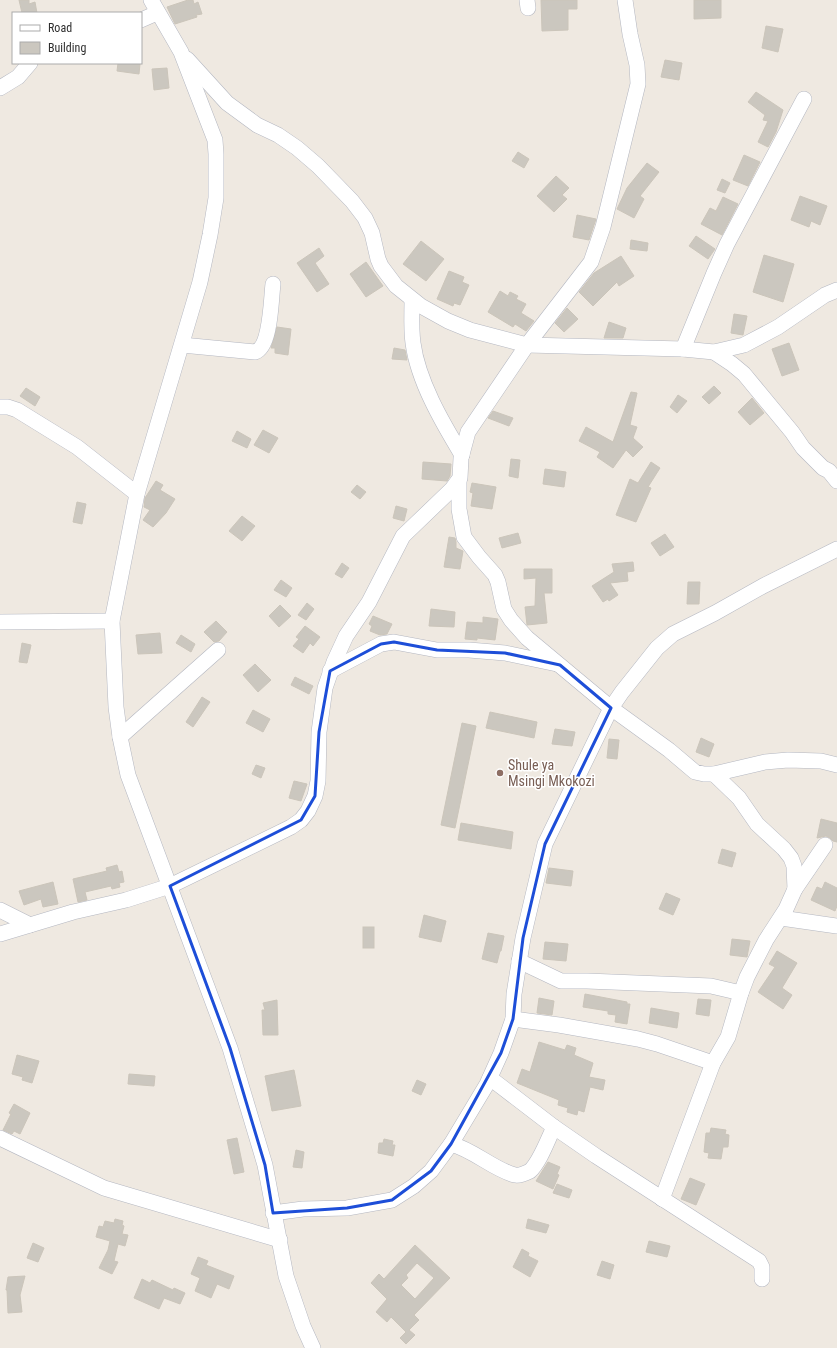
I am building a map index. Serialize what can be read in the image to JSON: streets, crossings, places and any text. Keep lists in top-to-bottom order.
{
  "places": ["Shule ya Msingi Mkokozi"],
  "legend": ["Road", "Building"]
}
